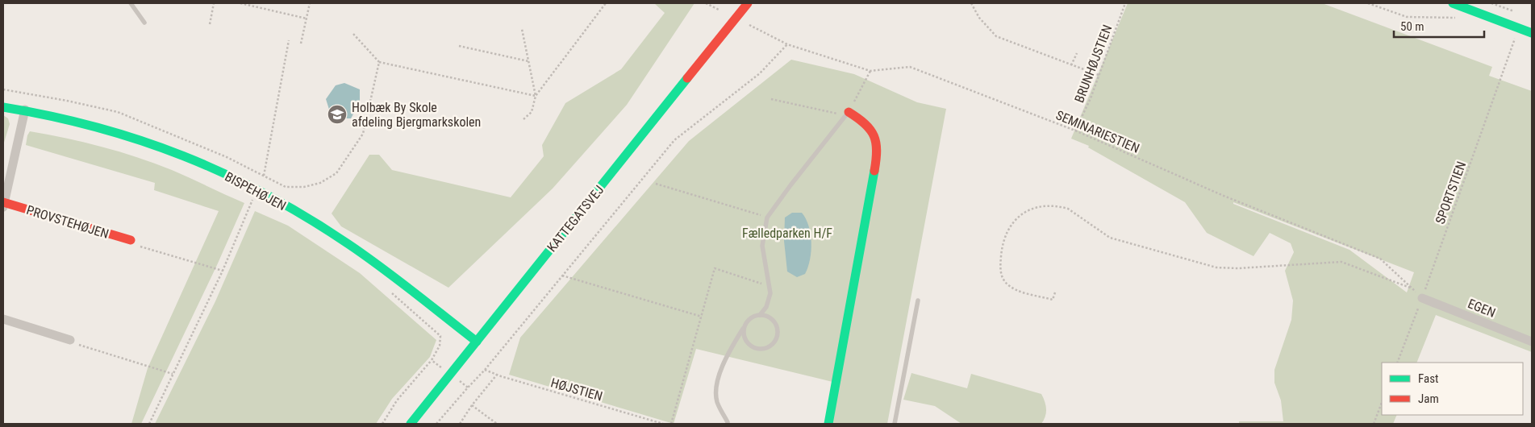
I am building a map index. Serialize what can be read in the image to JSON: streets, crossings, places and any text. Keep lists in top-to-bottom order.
{
  "streets": {
    "street": [
      "BISPEHØJEN",
      "KATTEGATSVEJ",
      "PROVSTEHØJEN",
      "EGEN"
    ],
    "path": [
      "BRUNHØJSTIEN",
      "SEMINARIESTIEN",
      "SPORTSTIEN",
      "HØJSTIEN"
    ]
  },
  "crossings": [
    ["BRUNHØJSTIEN", "SEMINARIESTIEN"],
    ["SEMINARIESTIEN", "SPORTSTIEN"],
    ["SEMINARIESTIEN", "EGEN"],
    ["BISPEHØJEN", "KATTEGATSVEJ"],
    ["BISPEHØJEN", "PROVSTEHØJEN"],
    ["SPORTSTIEN", "EGEN"]
  ],
  "parks": ["Fælledparken H/F"],
  "places": {
    "school or university": ["Holbæk By Skole afdeling Bjergmarkskolen"]
  },
  "legend": ["Fast", "Jam"],
  "scale_bar": "50 m"
}
